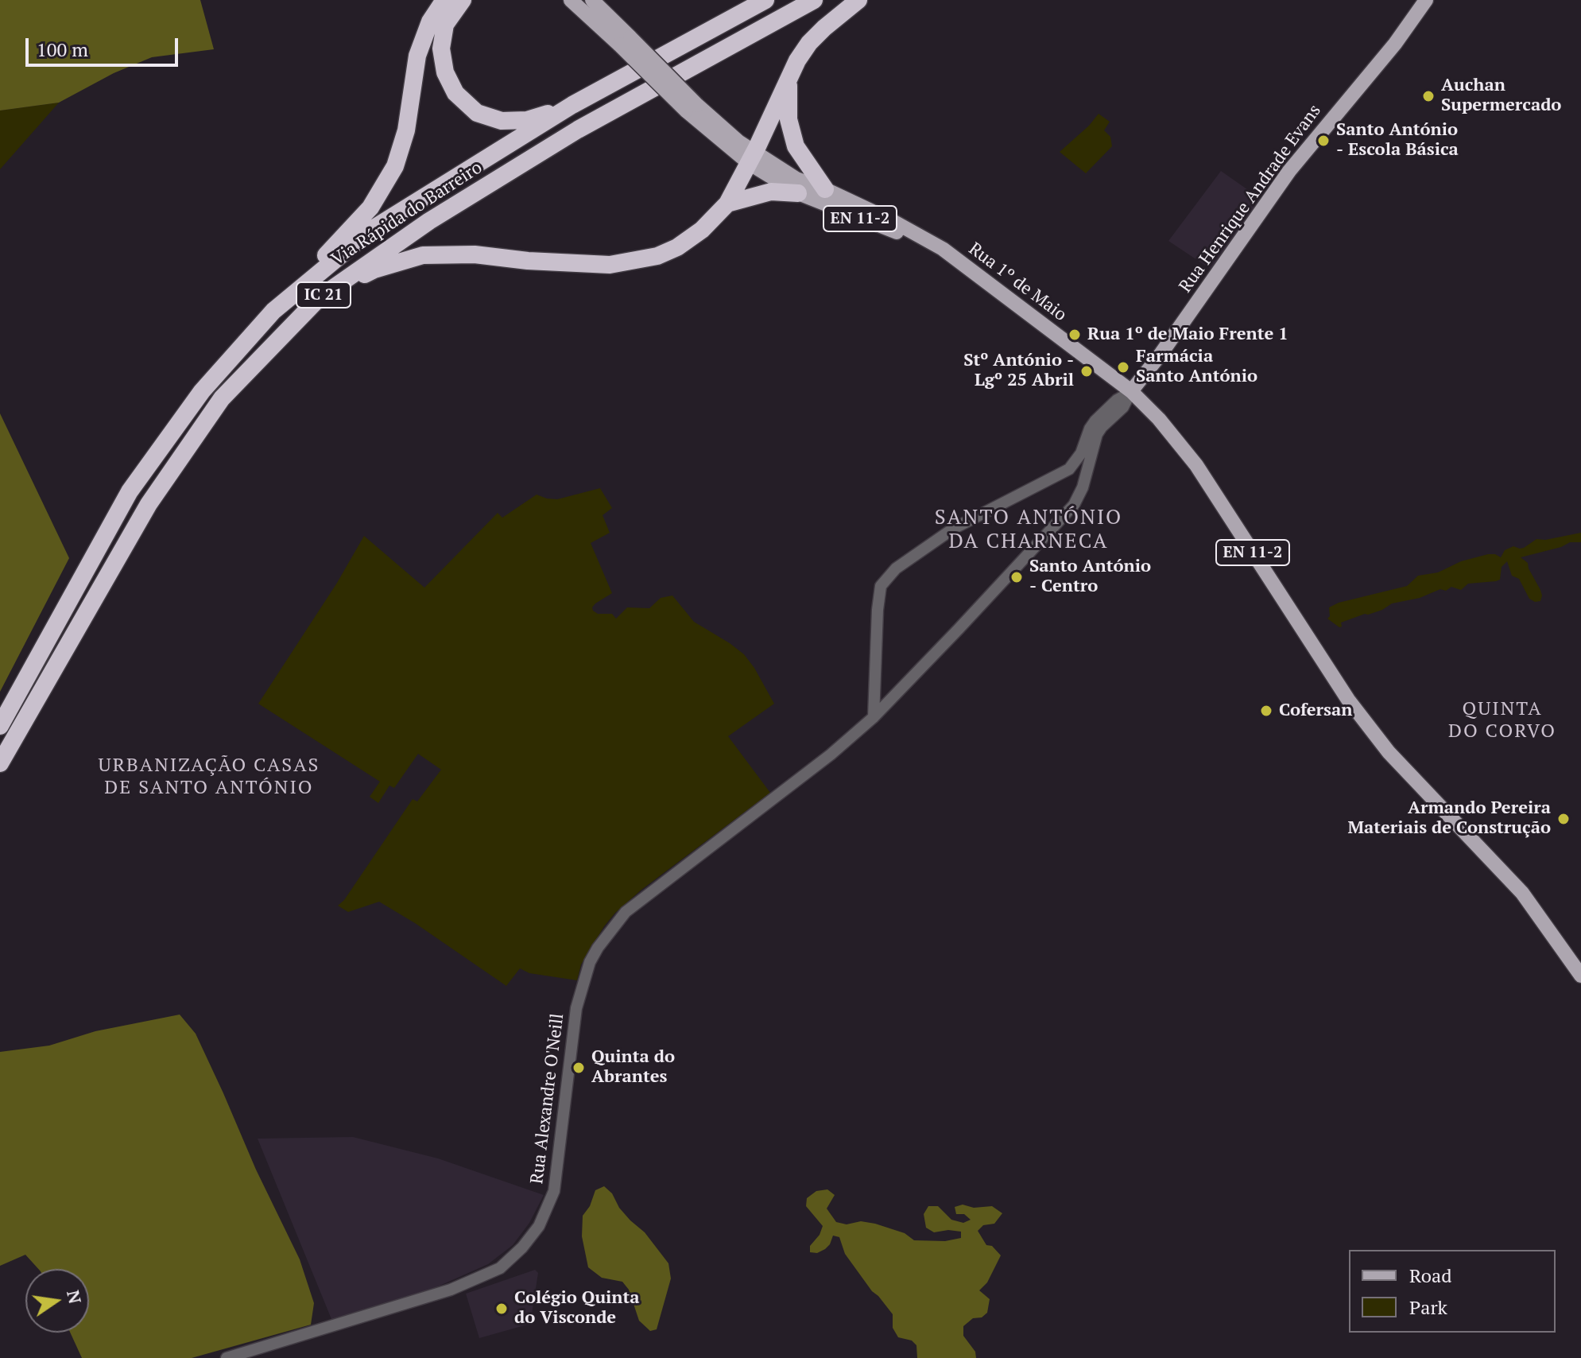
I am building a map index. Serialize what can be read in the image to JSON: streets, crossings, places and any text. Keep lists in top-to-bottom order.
{
  "streets": {
    "highway": ["Via Rápida do Barreiro", "IC 21"],
    "main road": ["Rua Henrique Andrade Evans", "EN 11-2", "Rua 1º de Maio"],
    "street": ["Rua Alexandre O'Neill"]
  },
  "crossings": [
    ["Rua Henrique Andrade Evans", "EN 11-2"],
    ["Rua Henrique Andrade Evans", "Rua 1º de Maio"],
    ["Rua Henrique Andrade Evans", "Rua Alexandre O'Neill"],
    ["EN 11-2", "Rua 1º de Maio"],
    ["EN 11-2", "Rua Alexandre O'Neill"],
    ["Rua 1º de Maio", "Rua Alexandre O'Neill"]
  ],
  "districts": ["SANTO ANTÓNIO DA CHARNECA", "QUINTA DO CORVO", "URBANIZAÇÃO CASAS DE SANTO ANTÓNIO"],
  "places": [
    "Auchan Supermercado",
    "Santo António - Escola Básica",
    "Rua 1º de Maio Frente 1",
    "Farmácia Santo António",
    "Stº António - Lgº 25 Abril",
    "Santo António - Centro",
    "Cofersan",
    "Armando Pereira Materiais de Construção",
    "Quinta do Abrantes",
    "Colégio Quinta do Visconde"
  ],
  "legend": ["Road", "Park"],
  "scale_bar": "100 m",
  "north": "right"
}
